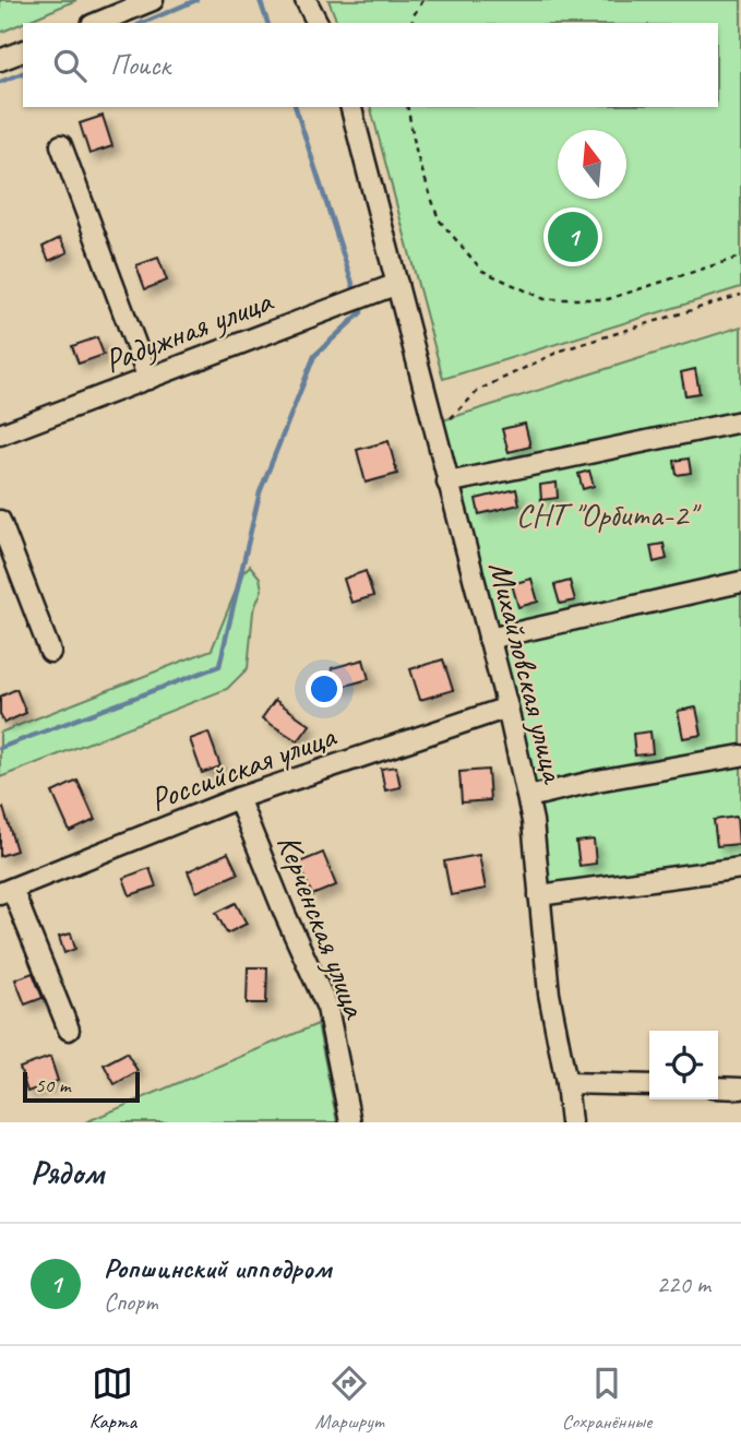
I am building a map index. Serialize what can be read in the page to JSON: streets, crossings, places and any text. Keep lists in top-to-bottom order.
{
  "streets": {
    "street": [
      "Радужная улица",
      "Михайловская улица",
      "Российская улица",
      "Керченская улица"
    ]
  },
  "crossings": [
    ["Радужная улица", "Михайловская улица"],
    ["Михайловская улица", "Российская улица"],
    ["Российская улица", "Керченская улица"]
  ],
  "parks": ["СНТ \"Орбита-2\""],
  "scale_bar": "50 m",
  "north": "top",
  "page": {
    "search": "Поиск",
    "pins": "1",
    "scale": "50 m",
    "heading": "Рядом",
    "list": [
      {
        "mark": "1",
        "name": "Ропшинский ипподром",
        "note": "Спорт",
        "value": "220 m"
      }
    ],
    "nav": ["Карта", "Маршрут", "Сохранённые"]
  }
}
